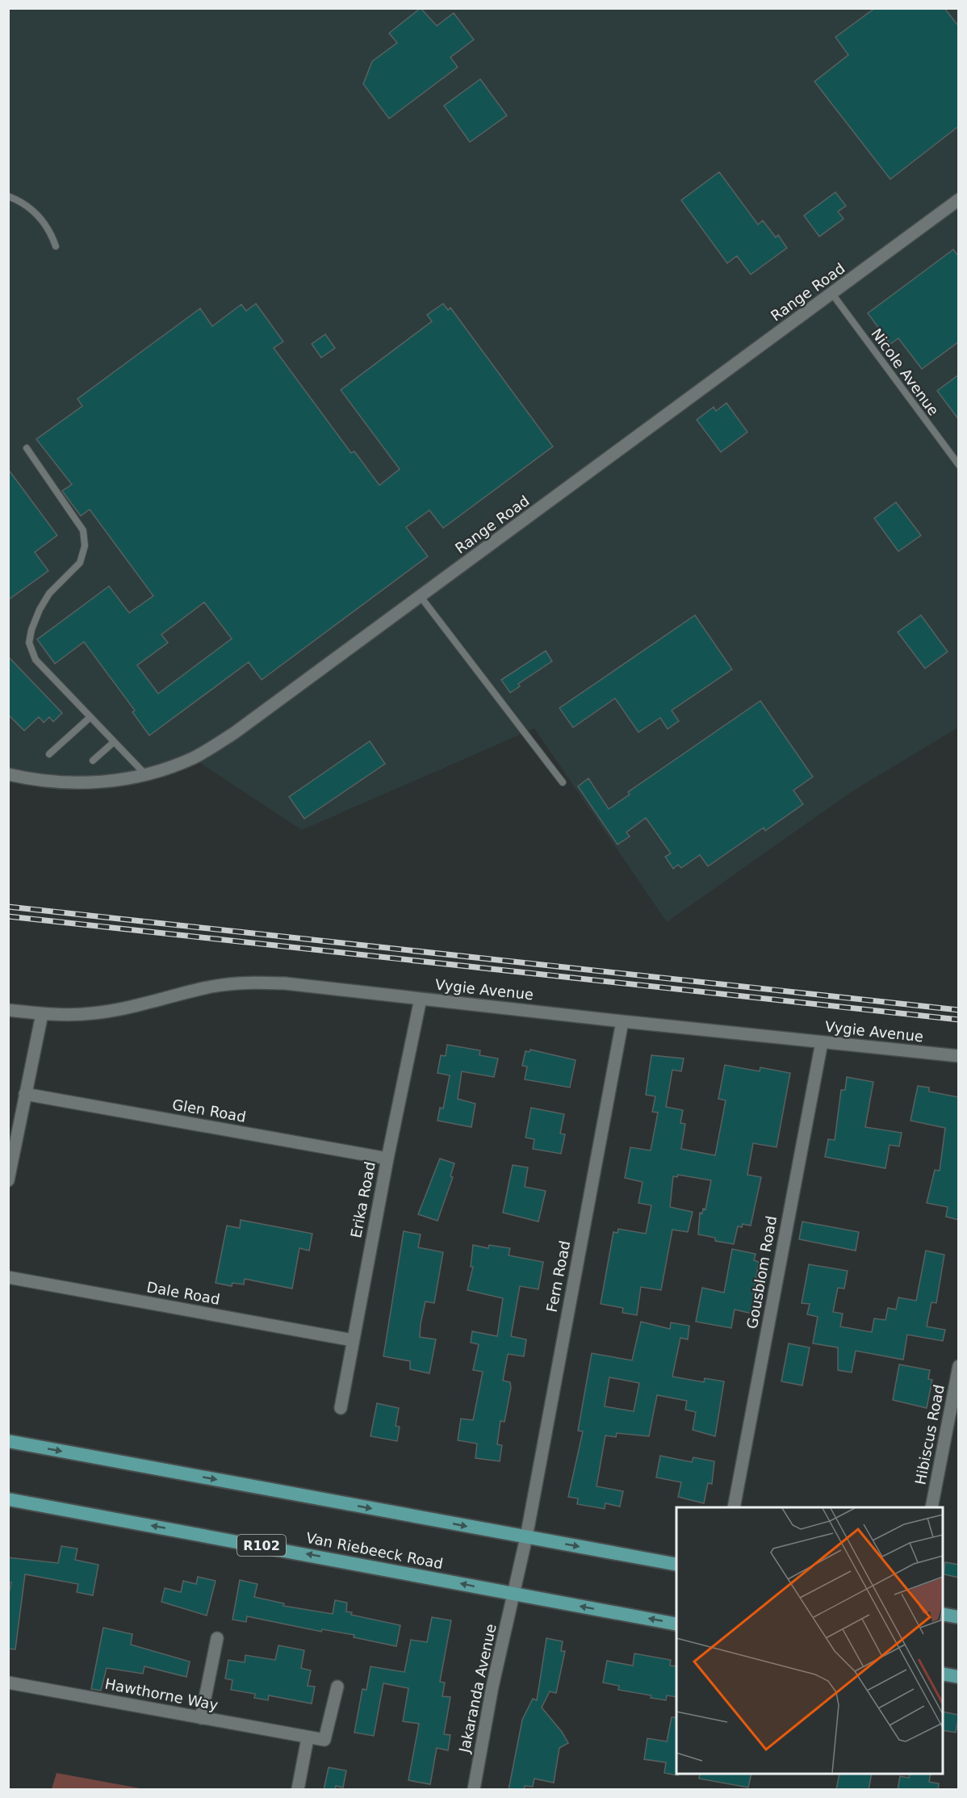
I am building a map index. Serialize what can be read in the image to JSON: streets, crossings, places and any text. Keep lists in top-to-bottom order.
{
  "streets": {
    "main road": ["R102", "Van Riebeeck Road"],
    "street": [
      "Range Road",
      "Vygie Avenue",
      "Glen Road",
      "Erika Road",
      "Gousblom Road",
      "Fern Road",
      "Dale Road",
      "Hibiscus Road",
      "Jakaranda Avenue",
      "Hawthorne Way"
    ],
    "lane": ["Nicole Avenue"]
  },
  "crossings": [
    ["Range Road", "Nicole Avenue"],
    ["Vygie Avenue", "Erika Road"],
    ["Vygie Avenue", "Gousblom Road"],
    ["Vygie Avenue", "Fern Road"],
    ["Glen Road", "Erika Road"],
    ["Erika Road", "Dale Road"],
    ["Fern Road", "Van Riebeeck Road"],
    ["Fern Road", "Jakaranda Avenue"],
    ["Van Riebeeck Road", "Jakaranda Avenue"]
  ]
}
